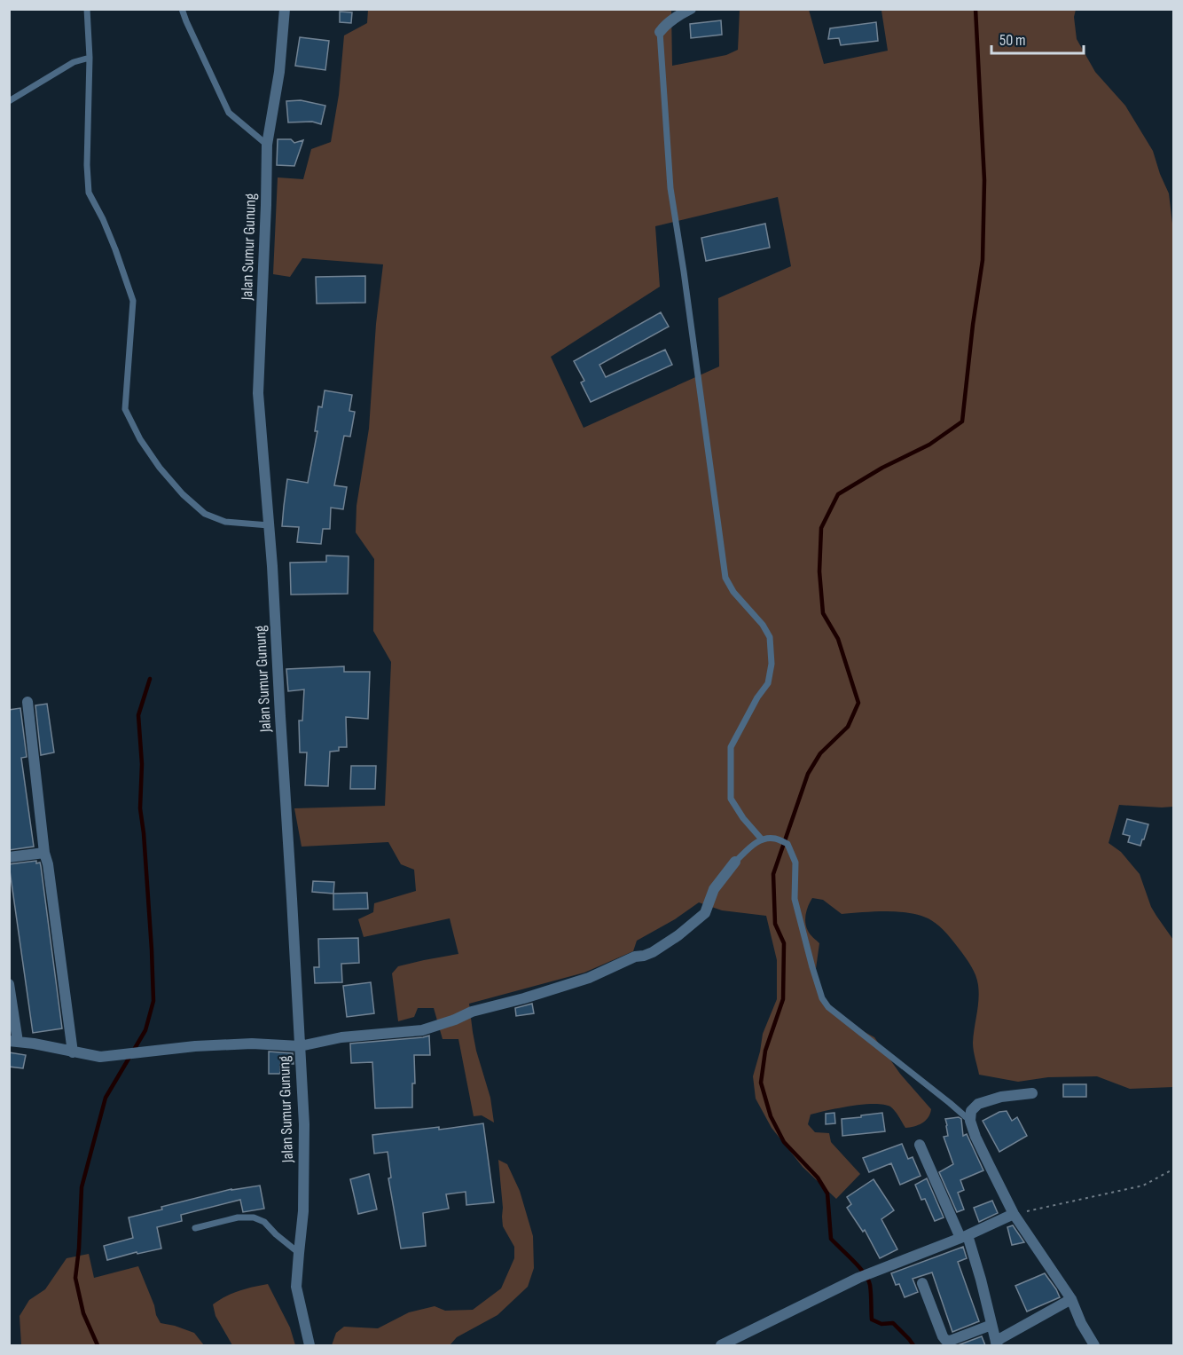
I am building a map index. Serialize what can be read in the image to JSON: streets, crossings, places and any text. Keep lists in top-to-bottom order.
{
  "streets": {
    "street": ["Jalan Sumur Gunung"]
  },
  "scale_bar": "50 m"
}
